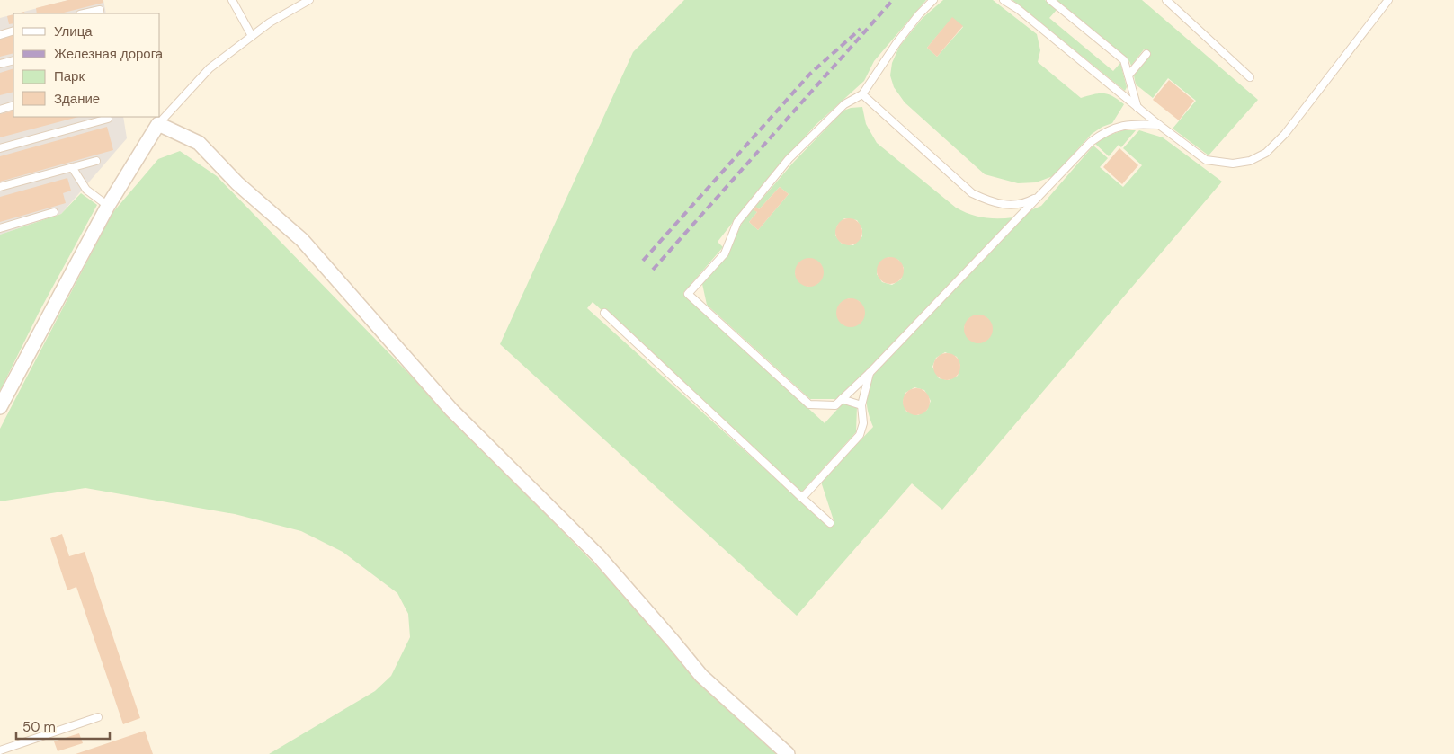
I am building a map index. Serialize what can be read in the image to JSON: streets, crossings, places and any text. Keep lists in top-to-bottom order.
{
  "legend": [
    "Улица",
    "Железная дорога",
    "Парк",
    "Здание"
  ],
  "scale_bar": "50 m"
}
